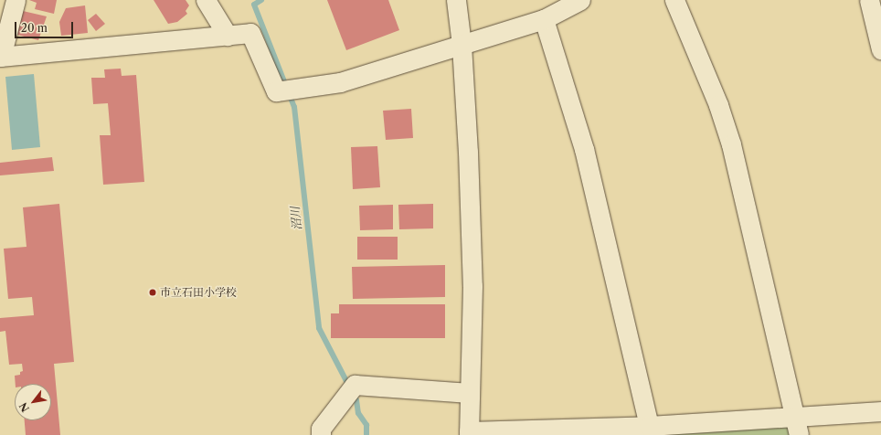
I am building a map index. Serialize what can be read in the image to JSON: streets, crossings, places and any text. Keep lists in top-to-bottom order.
{
  "water": ["沼川"],
  "places": ["市立石田小学校"],
  "scale_bar": "20 m",
  "north": "bottom left"
}
